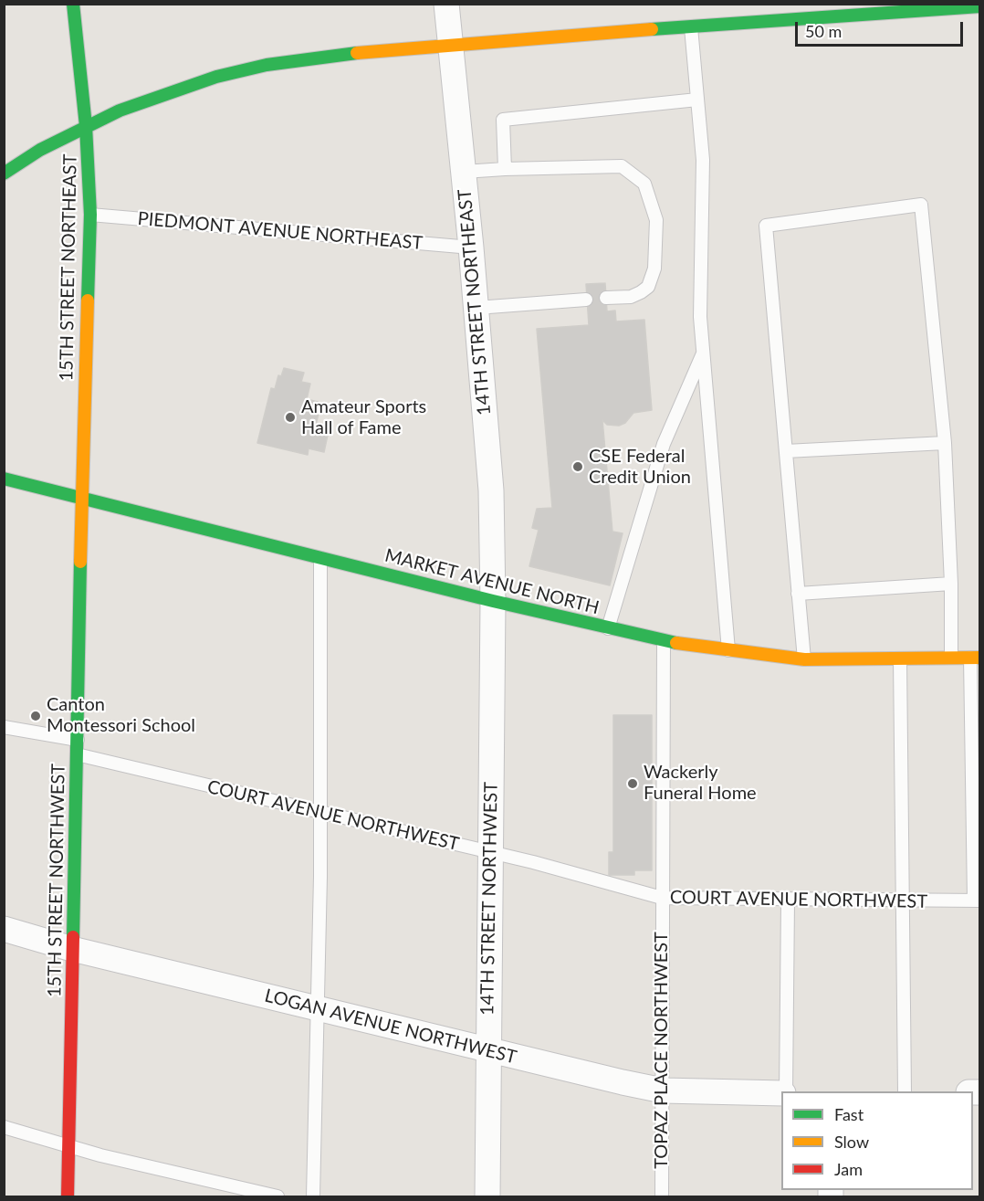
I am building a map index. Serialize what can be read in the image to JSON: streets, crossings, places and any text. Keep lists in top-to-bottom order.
{
  "streets": {
    "street": [
      "15TH STREET NORTHEAST",
      "14TH STREET NORTHEAST",
      "MARKET AVENUE NORTH",
      "15TH STREET NORTHWEST",
      "14TH STREET NORTHWEST",
      "LOGAN AVENUE NORTHWEST"
    ],
    "lane": ["PIEDMONT AVENUE NORTHEAST", "COURT AVENUE NORTHWEST", "TOPAZ PLACE NORTHWEST"]
  },
  "crossings": [
    ["PIEDMONT AVENUE NORTHEAST", "15TH STREET NORTHEAST"],
    ["PIEDMONT AVENUE NORTHEAST", "14TH STREET NORTHEAST"],
    ["15TH STREET NORTHEAST", "MARKET AVENUE NORTH"],
    ["15TH STREET NORTHEAST", "15TH STREET NORTHWEST"],
    ["14TH STREET NORTHEAST", "MARKET AVENUE NORTH"],
    ["14TH STREET NORTHEAST", "14TH STREET NORTHWEST"],
    ["MARKET AVENUE NORTH", "15TH STREET NORTHWEST"],
    ["MARKET AVENUE NORTH", "14TH STREET NORTHWEST"],
    ["MARKET AVENUE NORTH", "TOPAZ PLACE NORTHWEST"],
    ["COURT AVENUE NORTHWEST", "15TH STREET NORTHWEST"],
    ["COURT AVENUE NORTHWEST", "14TH STREET NORTHWEST"],
    ["COURT AVENUE NORTHWEST", "TOPAZ PLACE NORTHWEST"],
    ["15TH STREET NORTHWEST", "LOGAN AVENUE NORTHWEST"],
    ["14TH STREET NORTHWEST", "LOGAN AVENUE NORTHWEST"],
    ["LOGAN AVENUE NORTHWEST", "TOPAZ PLACE NORTHWEST"]
  ],
  "places": [
    "Amateur Sports Hall of Fame",
    "CSE Federal Credit Union",
    "Canton Montessori School",
    "Wackerly Funeral Home"
  ],
  "legend": ["Fast", "Slow", "Jam"],
  "scale_bar": "50 m"
}
